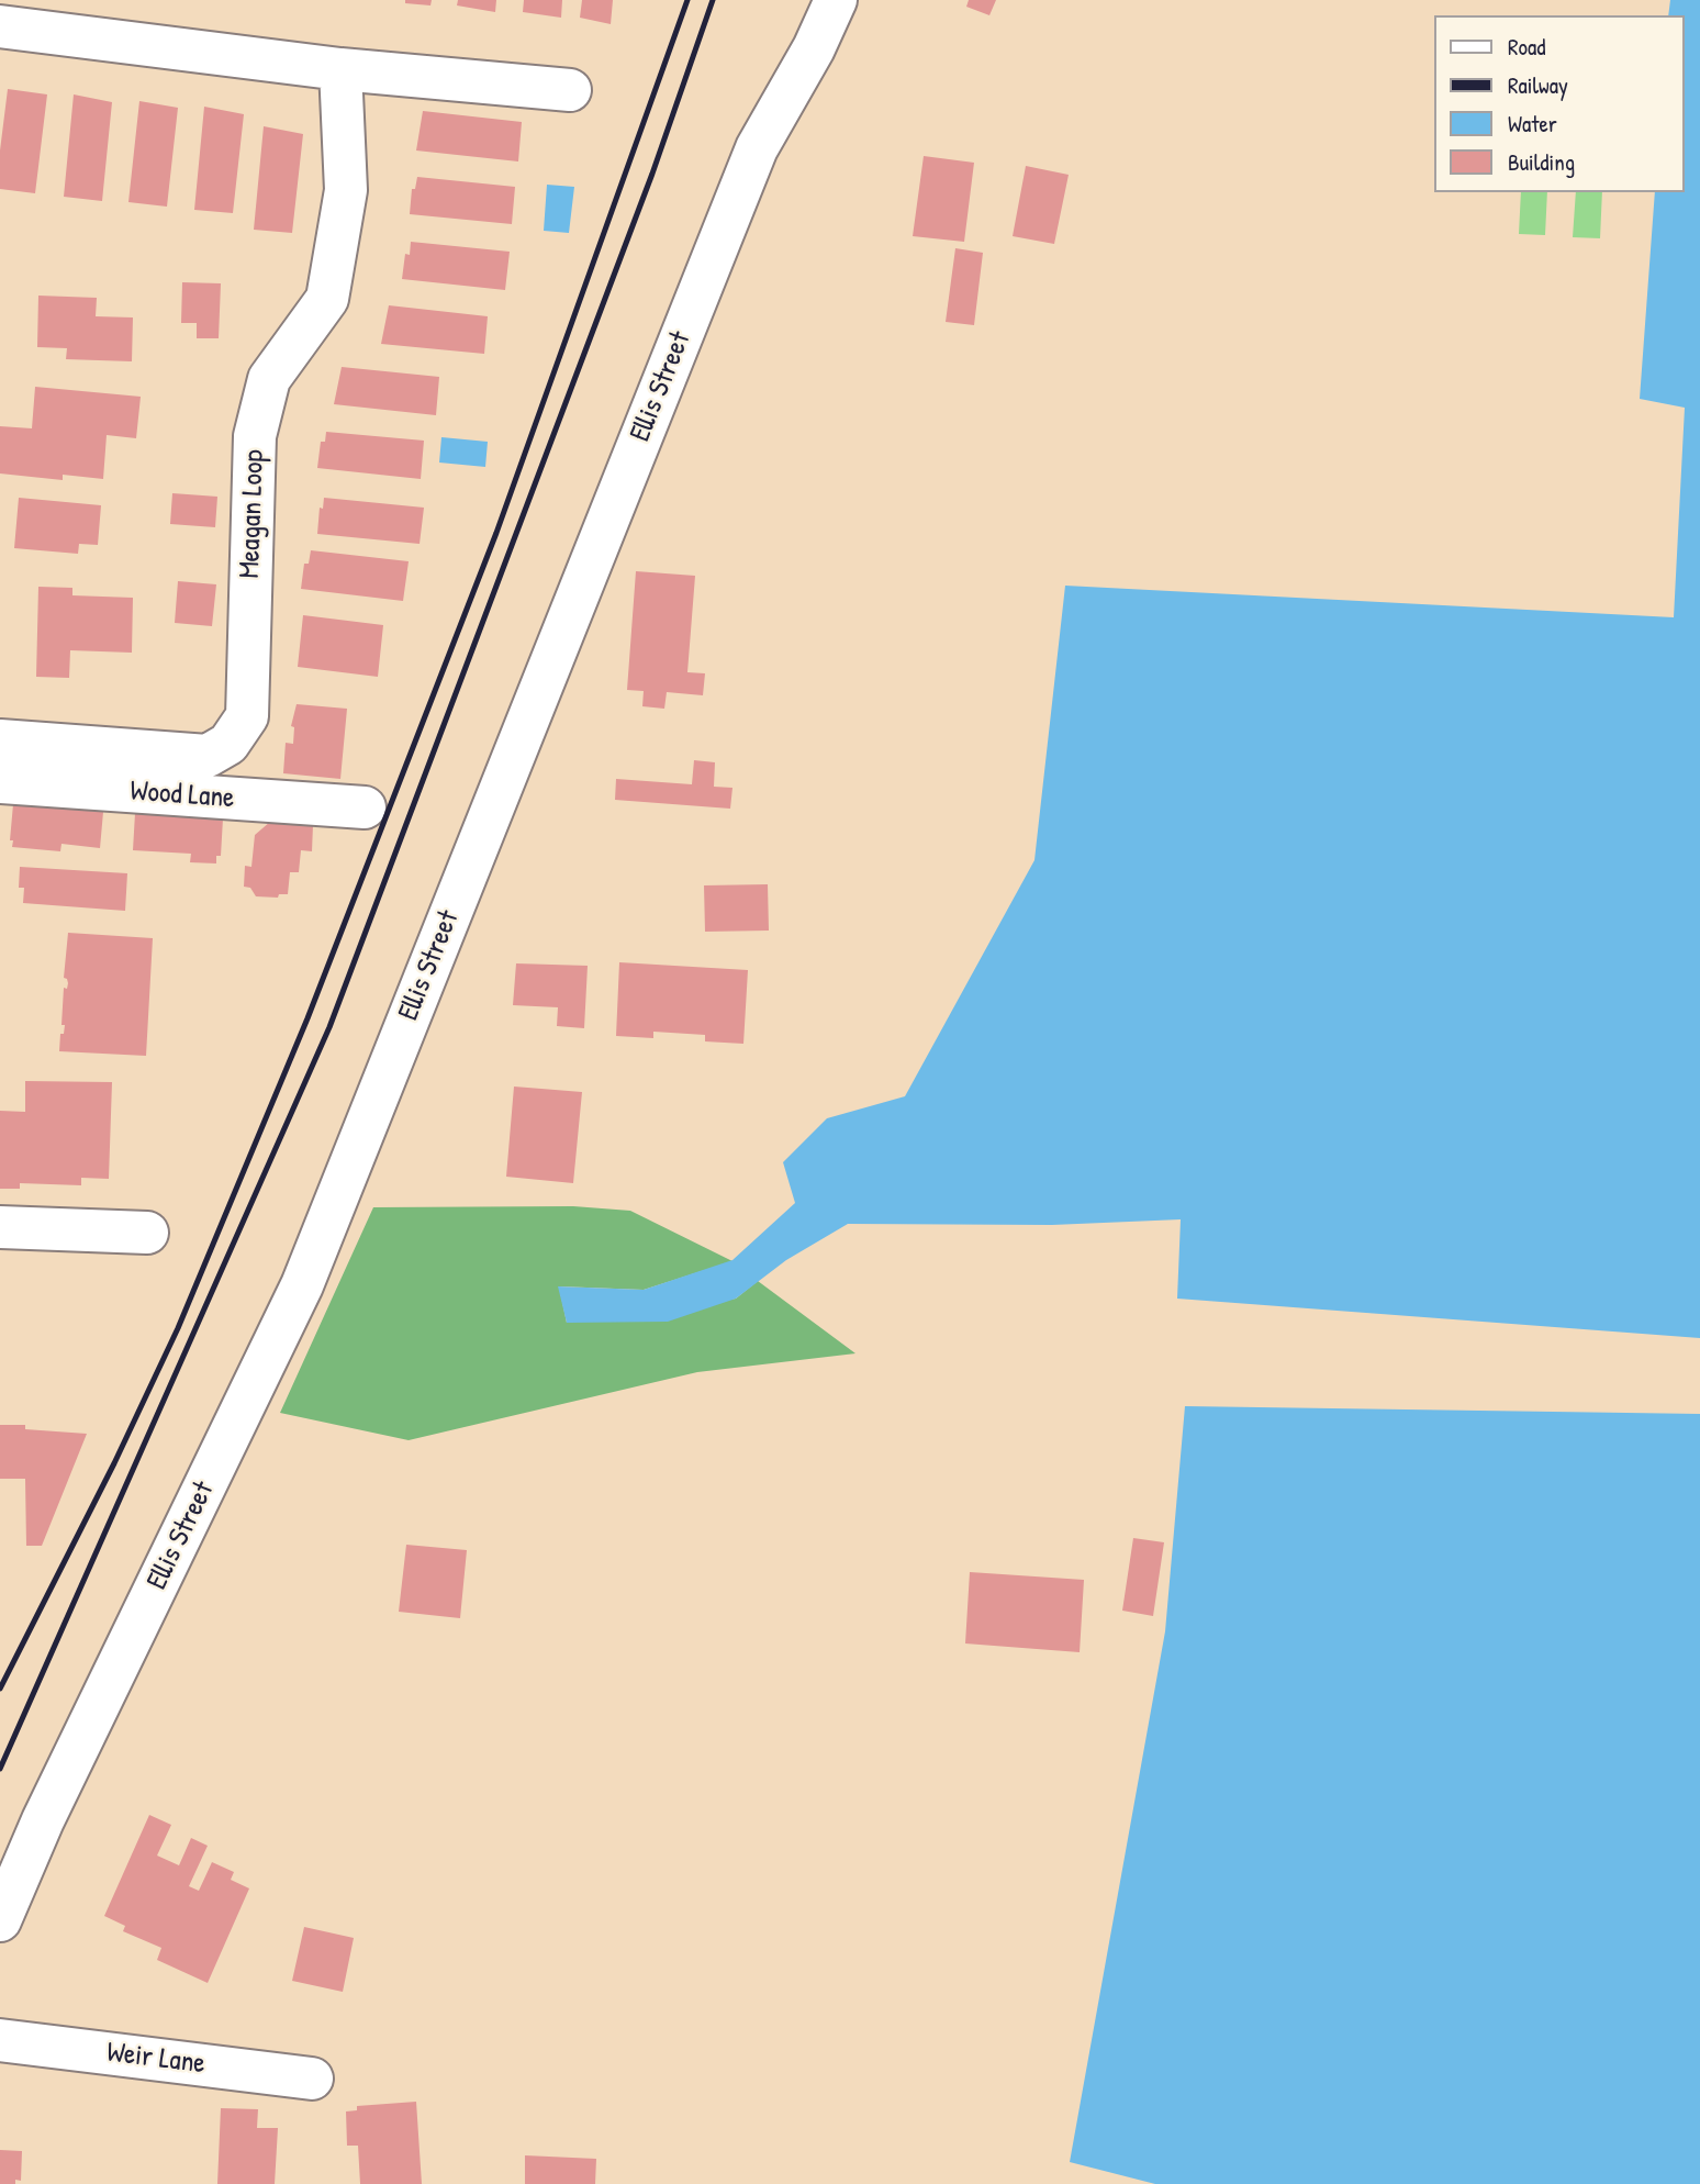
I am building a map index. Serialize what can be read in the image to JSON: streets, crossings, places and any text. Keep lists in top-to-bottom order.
{
  "streets": {
    "street": [
      "Ellis Street",
      "Meagan Loop",
      "Wood Lane",
      "Weir Lane"
    ]
  },
  "legend": [
    "Road",
    "Railway",
    "Water",
    "Building"
  ]
}
